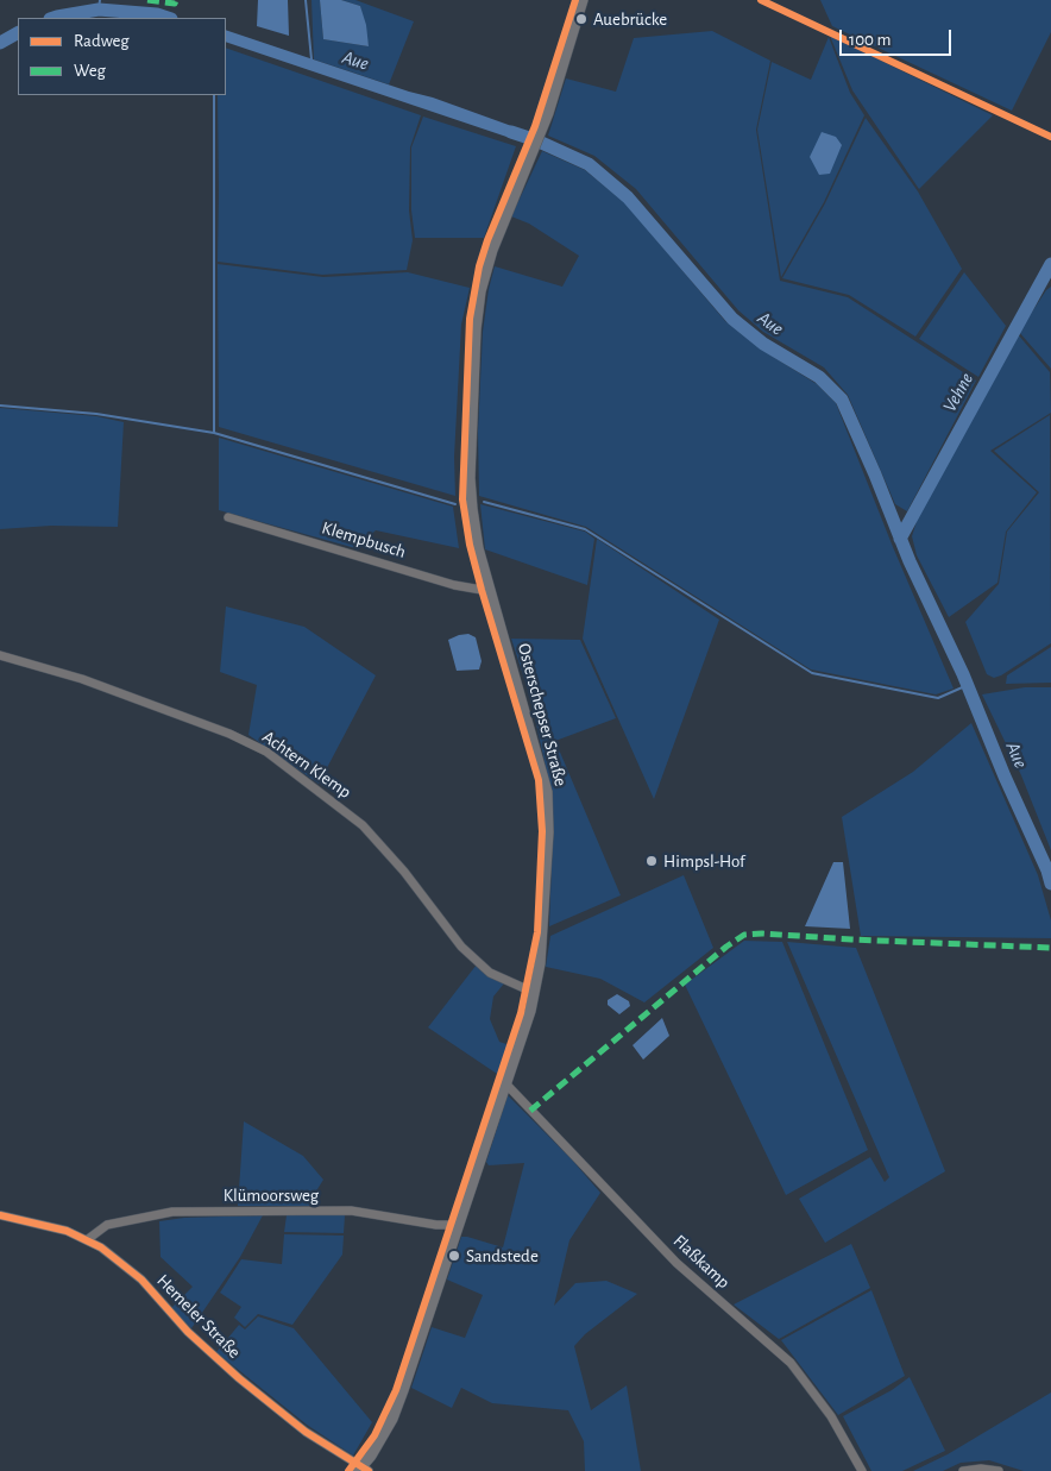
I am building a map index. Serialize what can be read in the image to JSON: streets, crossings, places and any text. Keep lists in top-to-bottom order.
{
  "streets": {
    "main road": ["Osterschepser Straße"],
    "street": [
      "Klempbusch",
      "Achtern Klemp",
      "Klümoorsweg",
      "Flaßkamp",
      "Hemeler Straße"
    ]
  },
  "crossings": [
    ["Klempbusch", "Osterschepser Straße"],
    ["Osterschepser Straße", "Achtern Klemp"],
    ["Osterschepser Straße", "Klümoorsweg"],
    ["Osterschepser Straße", "Flaßkamp"],
    ["Osterschepser Straße", "Hemeler Straße"],
    ["Klümoorsweg", "Hemeler Straße"]
  ],
  "water": ["Aue", "Vehne"],
  "places": ["Auebrücke", "Himpsl-Hof", "Sandstede"],
  "legend": ["Radweg", "Weg"],
  "scale_bar": "100 m"
}
